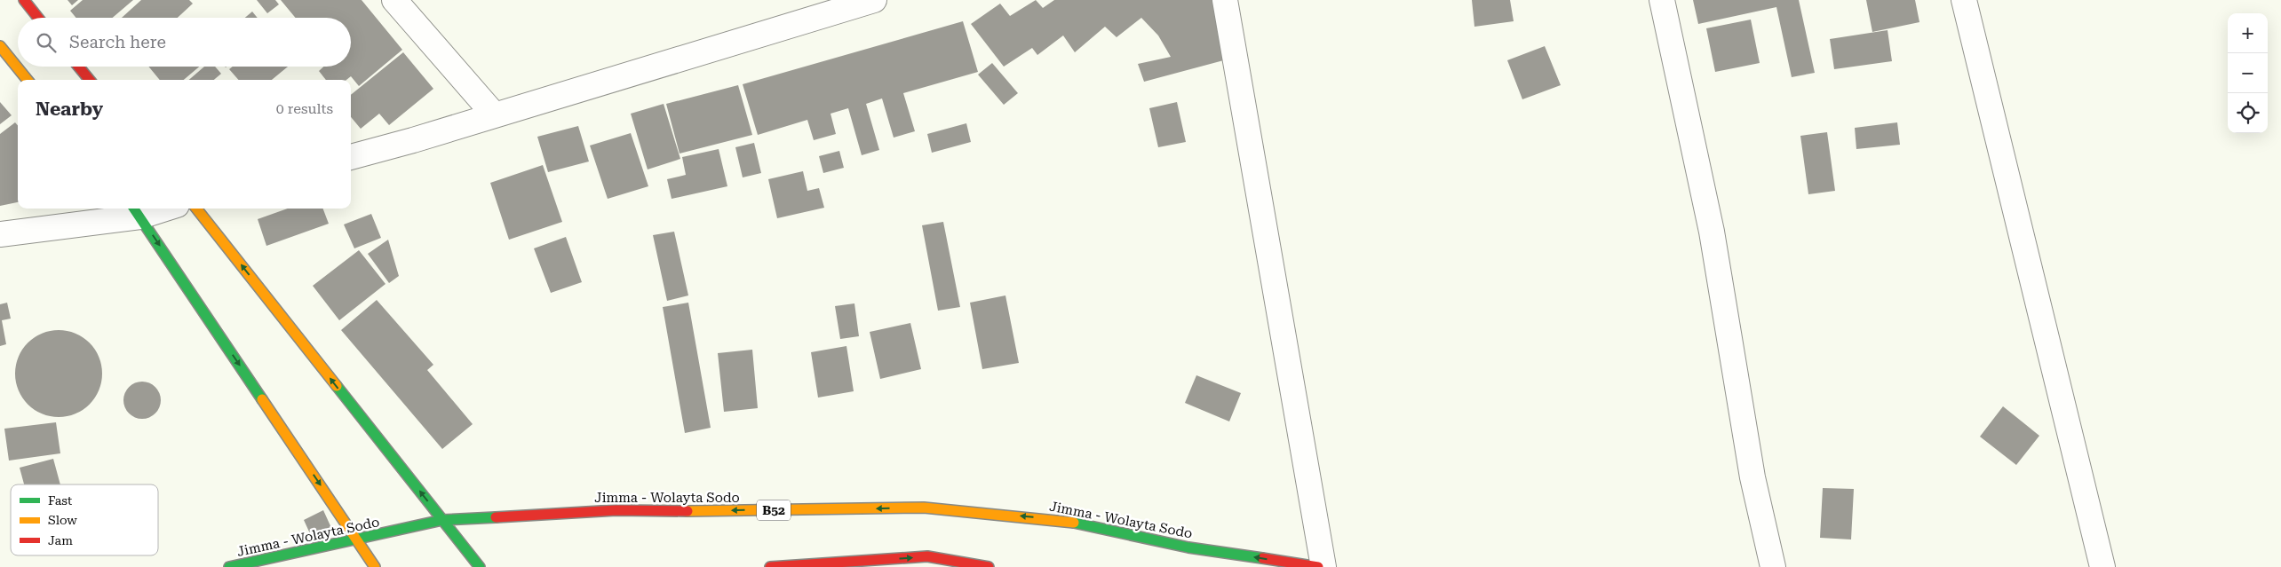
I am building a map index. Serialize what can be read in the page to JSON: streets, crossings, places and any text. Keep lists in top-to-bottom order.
{
  "streets": {
    "main road": ["Jimma - Wolayta Sodo", "B52"]
  },
  "one_way": ["Jimma - Wolayta Sodo"],
  "legend": ["Fast", "Slow", "Jam"],
  "page": {
    "map_buttons": ["+", "−"],
    "search": "Search here",
    "heading": ["Nearby", "0 results"]
  }
}
